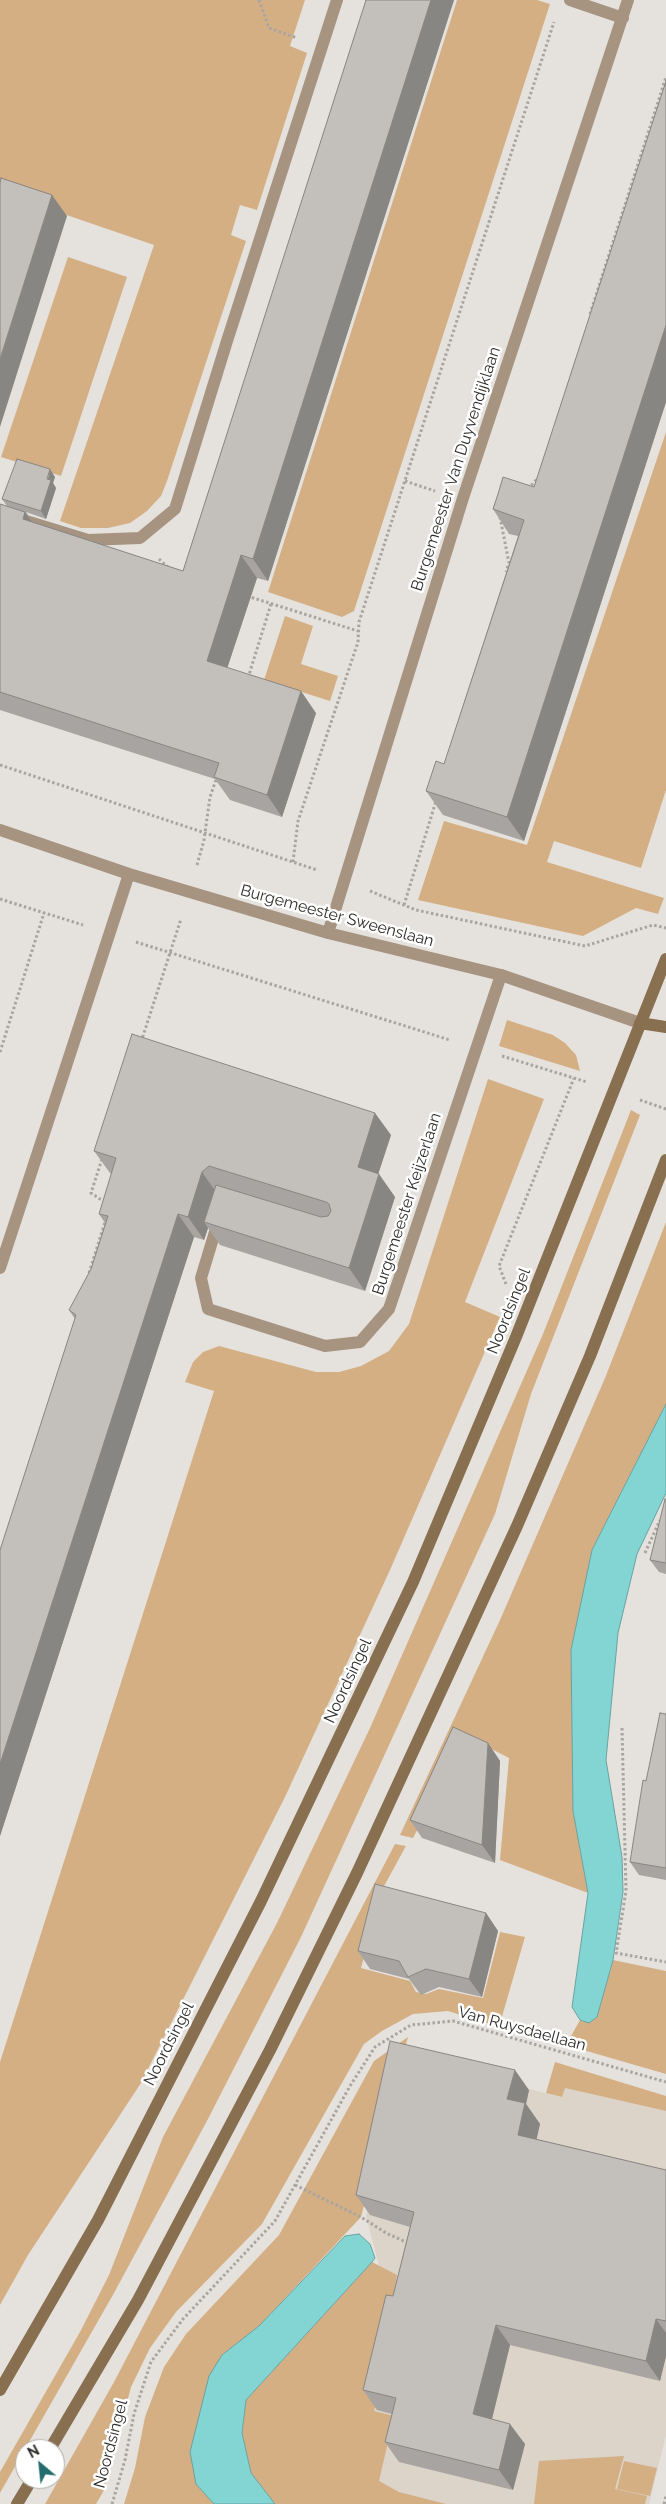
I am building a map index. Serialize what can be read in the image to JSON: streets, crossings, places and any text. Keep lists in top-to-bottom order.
{
  "streets": {
    "main road": ["Burgemeester Sweenslaan", "Noordsingel"],
    "street": ["Burgemeester Van Duyvendijklaan", "Burgemeester Keijzerlaan"],
    "path": ["Van Ruysdaellaan"]
  },
  "crossings": [
    ["Burgemeester Van Duyvendijklaan", "Burgemeester Sweenslaan"],
    ["Burgemeester Sweenslaan", "Burgemeester Keijzerlaan"],
    ["Burgemeester Sweenslaan", "Noordsingel"],
    ["Noordsingel", "Van Ruysdaellaan"]
  ],
  "north": "top left"
}
